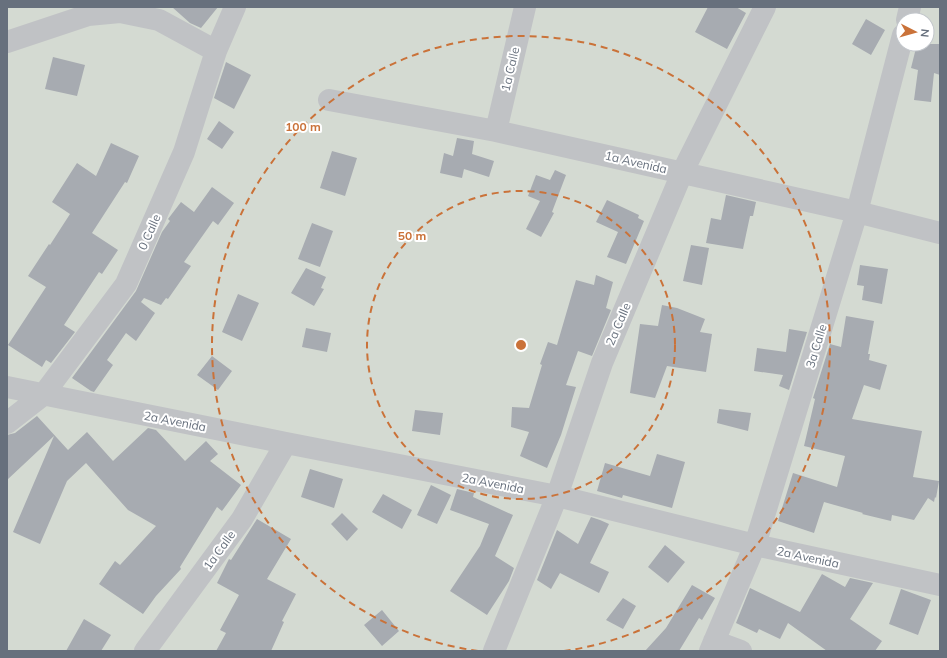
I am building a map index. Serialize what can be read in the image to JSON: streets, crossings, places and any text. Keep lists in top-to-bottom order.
{
  "streets": {
    "street": [
      "1a Calle",
      "1a Avenida",
      "0 Calle",
      "2a Calle",
      "3a Calle",
      "2a Avenida"
    ]
  },
  "crossings": [
    ["1a Calle", "1a Avenida"],
    ["1a Calle", "2a Avenida"],
    ["1a Avenida", "2a Calle"],
    ["1a Avenida", "3a Calle"],
    ["0 Calle", "2a Avenida"],
    ["2a Calle", "2a Avenida"],
    ["3a Calle", "2a Avenida"]
  ],
  "north": "right",
  "rings": ["100 m", "50 m"]
}
